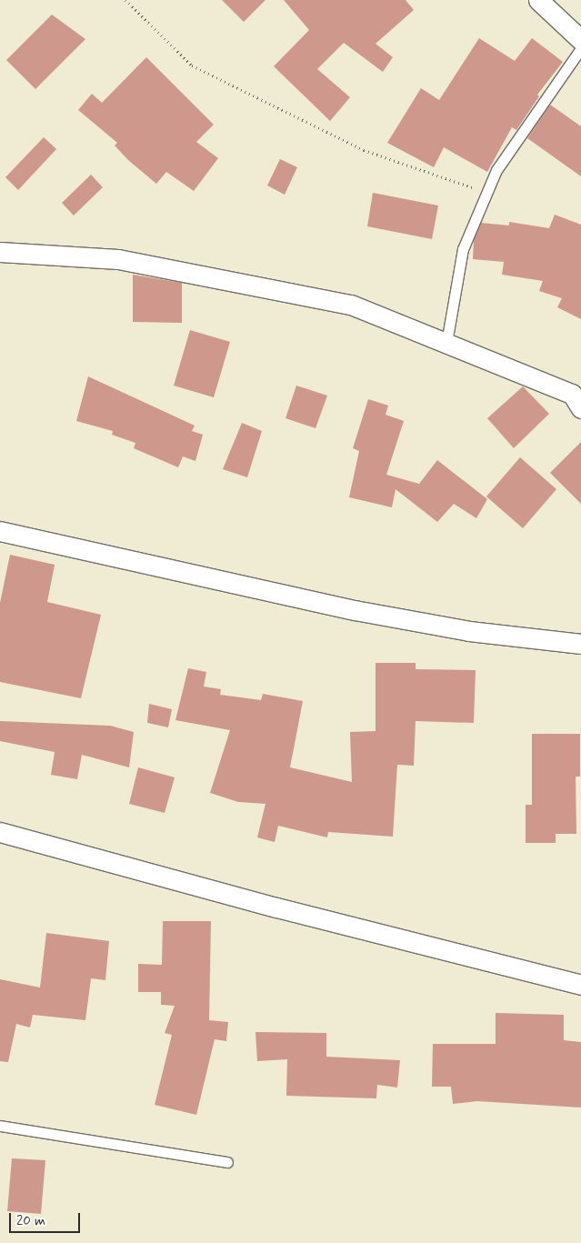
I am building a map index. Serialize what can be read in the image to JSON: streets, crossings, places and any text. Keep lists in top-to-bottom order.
{
  "scale_bar": "20 m"
}
